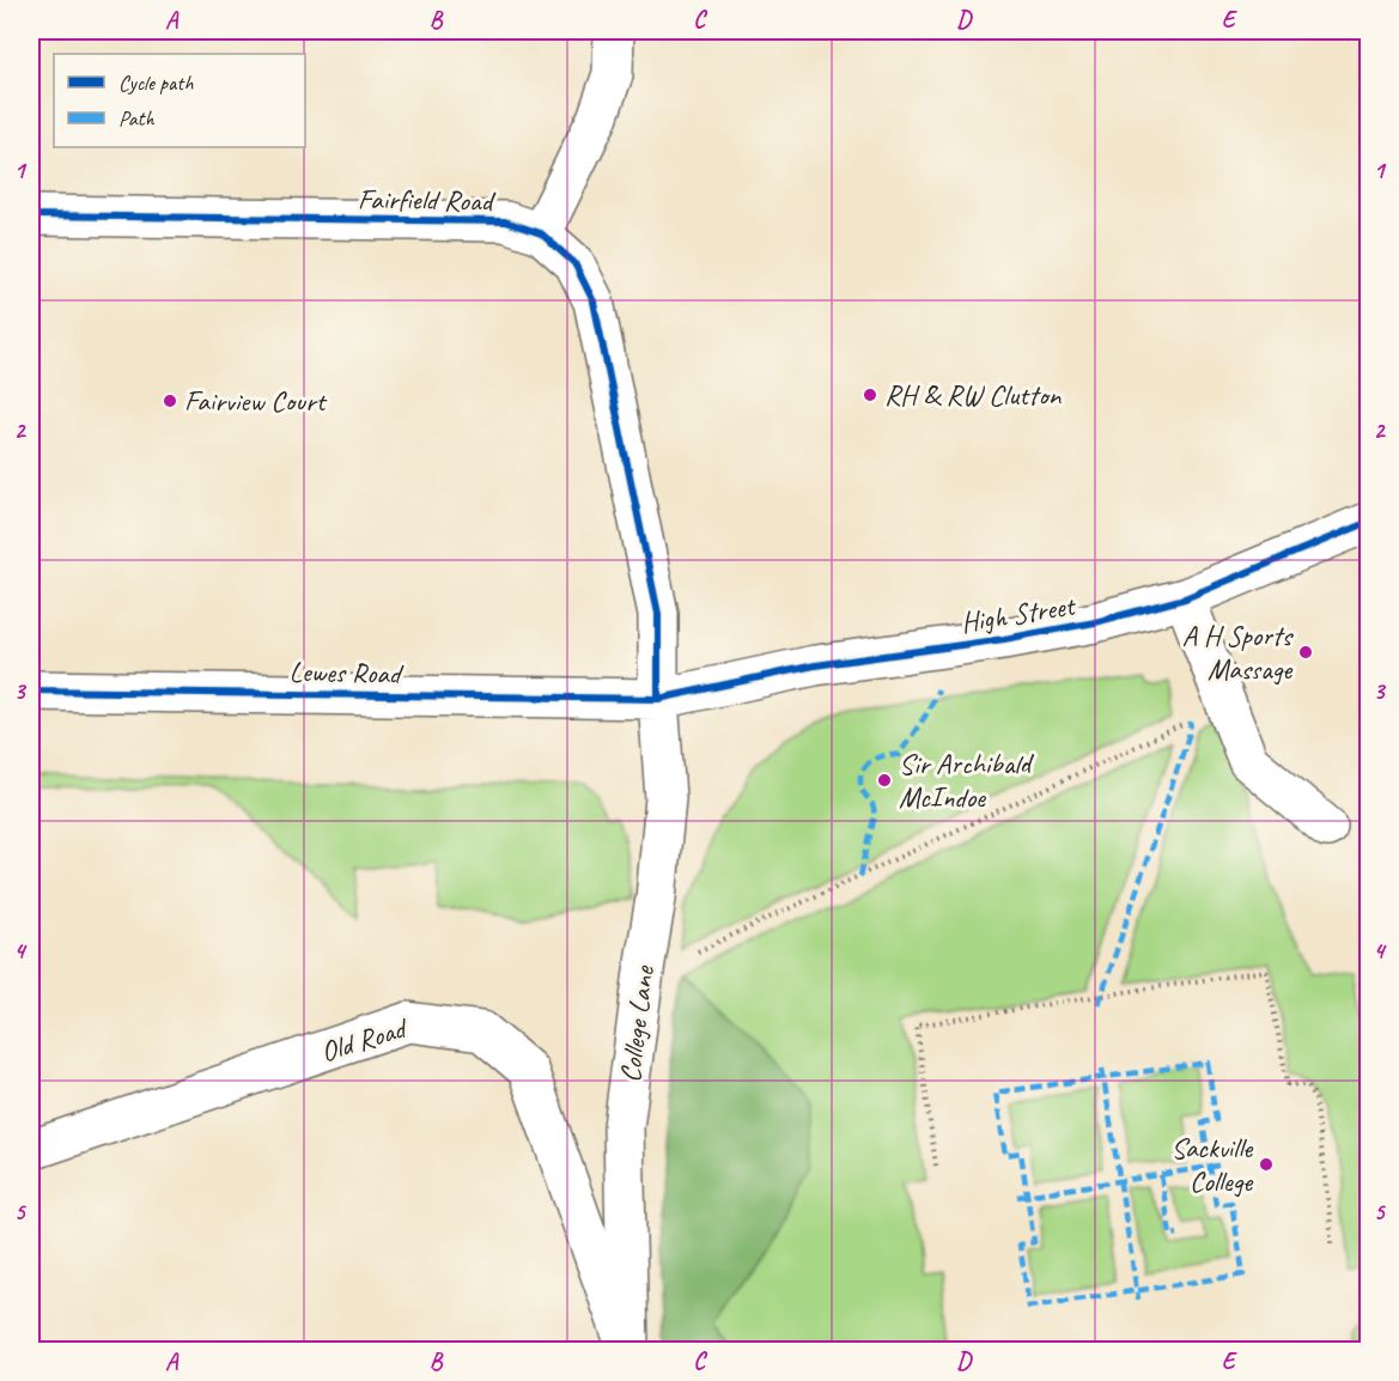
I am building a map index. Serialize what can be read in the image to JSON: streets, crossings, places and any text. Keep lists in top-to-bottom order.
{
  "streets": {
    "street": [
      "Fairfield Road",
      "High Street",
      "Lewes Road",
      "College Lane",
      "Old Road"
    ]
  },
  "crossings": [
    ["Fairfield Road", "High Street"],
    ["Fairfield Road", "Lewes Road"],
    ["Fairfield Road", "College Lane"],
    ["High Street", "Lewes Road"],
    ["High Street", "College Lane"],
    ["Lewes Road", "College Lane"],
    ["College Lane", "Old Road"]
  ],
  "places": [
    "RH & RW Clutton",
    "Fairview Court",
    "A H Sports Massage",
    "Sir Archibald McIndoe",
    "Sackville College"
  ],
  "legend": ["Cycle path", "Path"],
  "grid": {
    "columns": [
      "A",
      "B",
      "C",
      "D",
      "E"
    ],
    "rows": [
      "1",
      "2",
      "3",
      "4",
      "5"
    ]
  }
}
